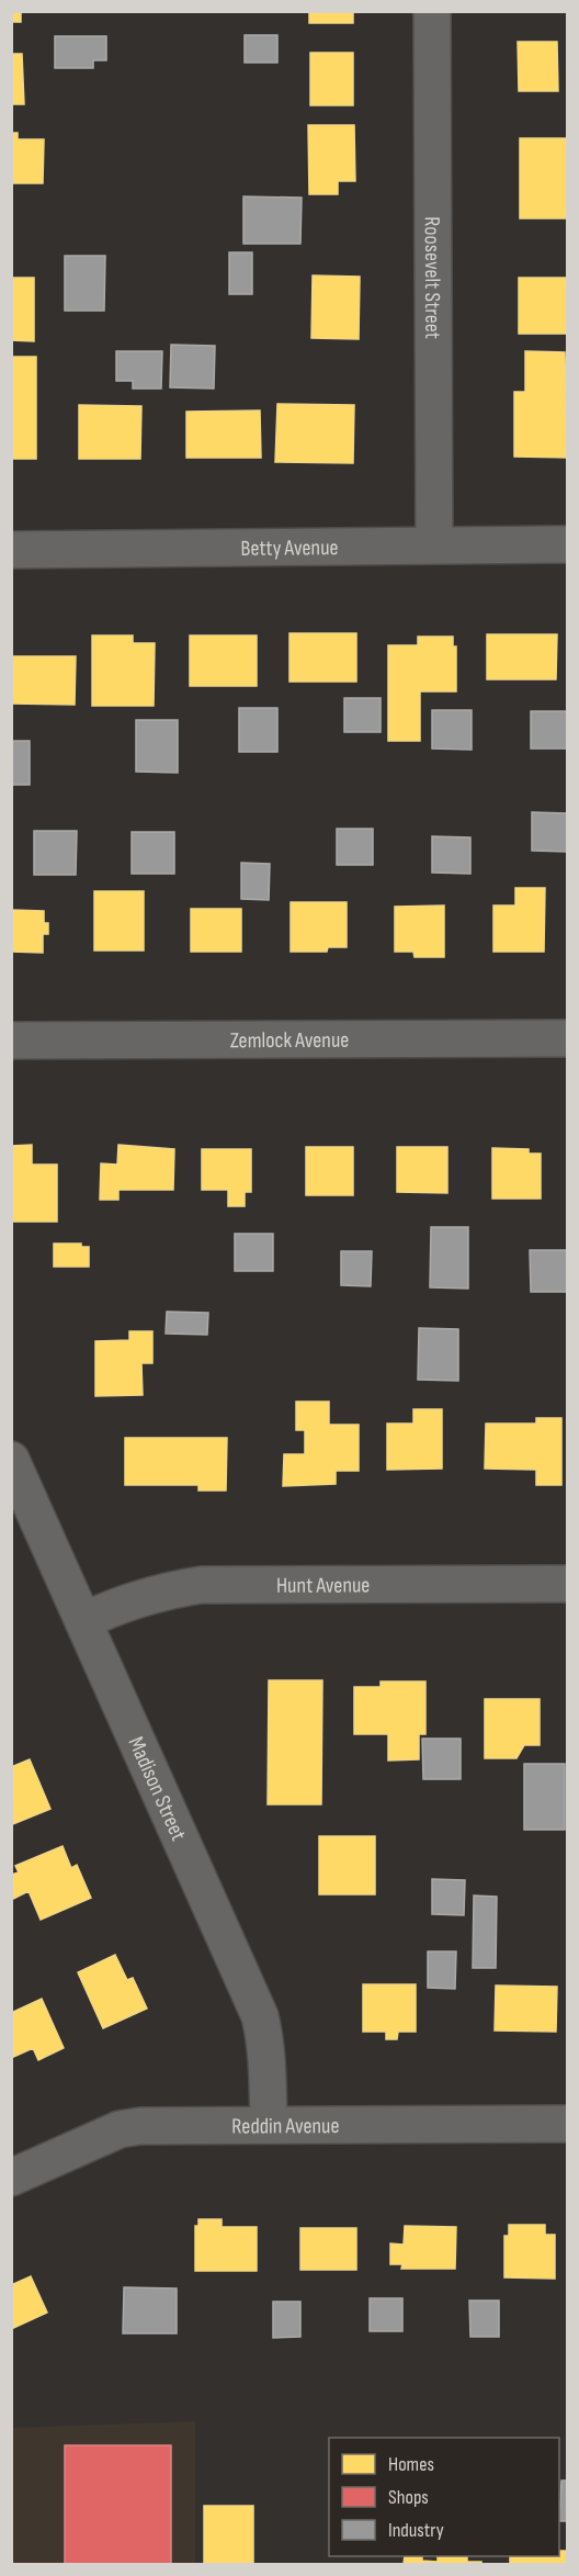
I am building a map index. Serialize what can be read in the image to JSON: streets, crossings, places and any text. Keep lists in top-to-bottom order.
{
  "streets": {
    "street": [
      "Roosevelt Street",
      "Betty Avenue",
      "Zemlock Avenue",
      "Hunt Avenue",
      "Madison Street",
      "Reddin Avenue"
    ]
  },
  "crossings": [
    ["Roosevelt Street", "Betty Avenue"],
    ["Hunt Avenue", "Madison Street"],
    ["Madison Street", "Reddin Avenue"]
  ],
  "legend": ["Homes", "Shops", "Industry"]
}
